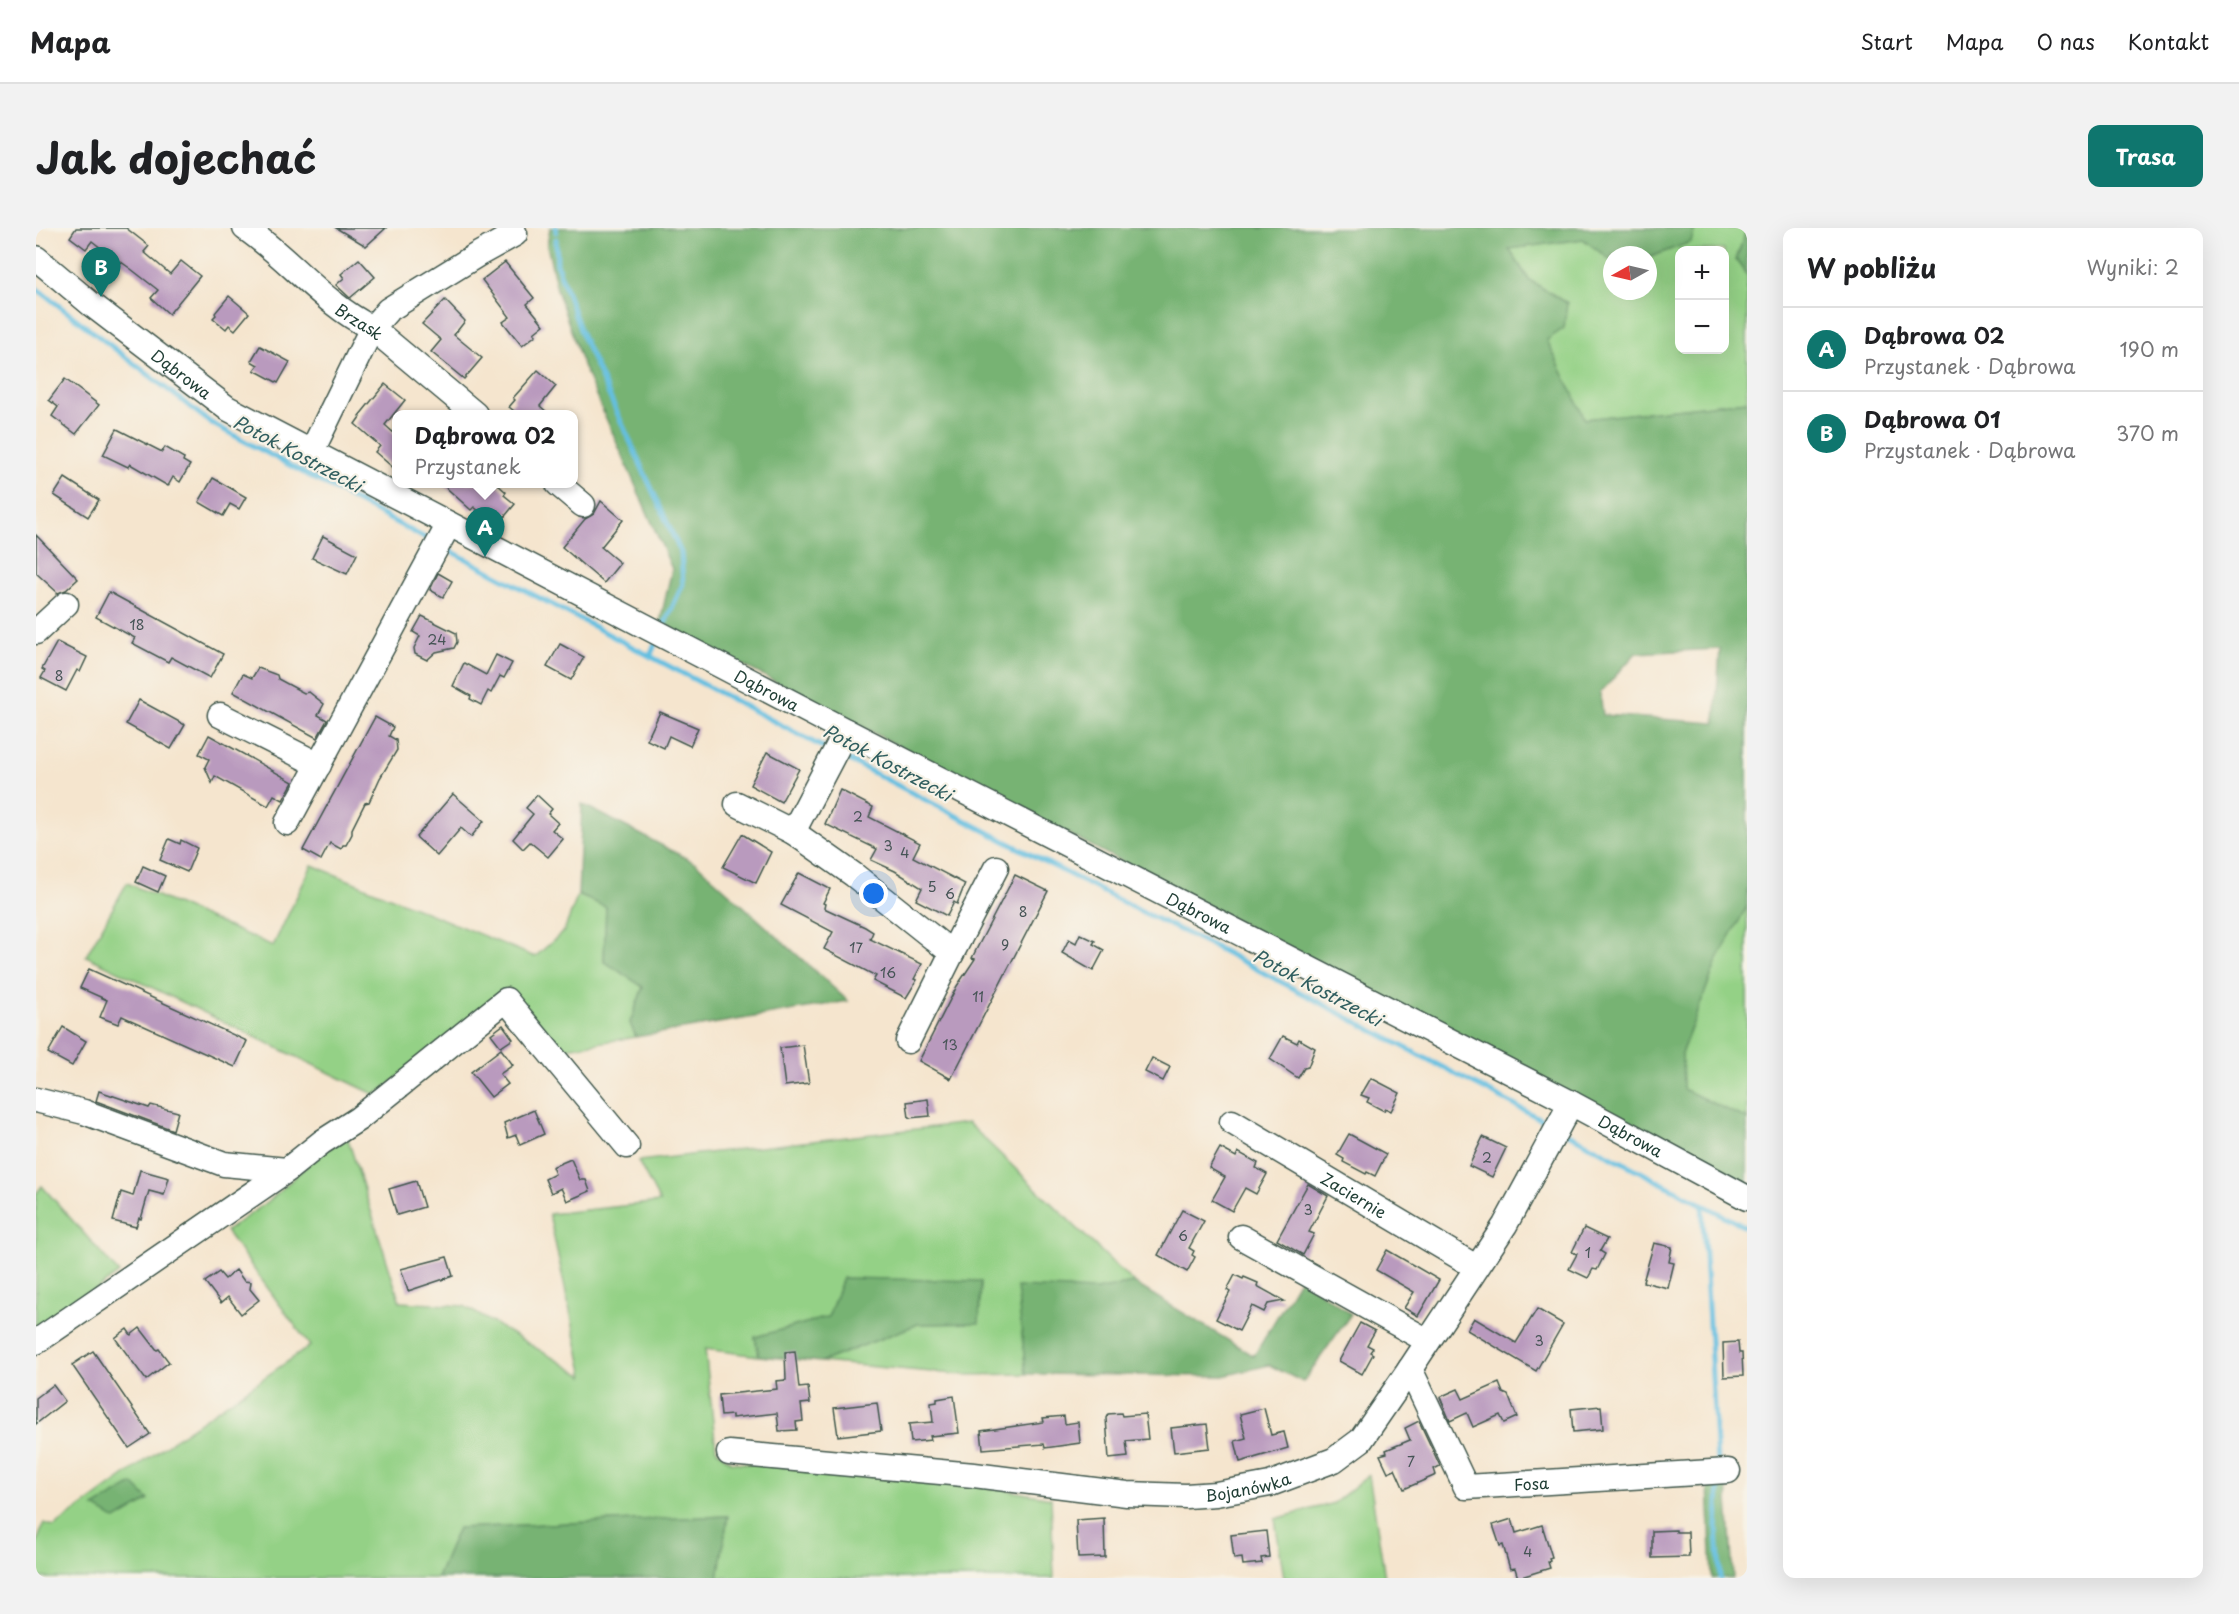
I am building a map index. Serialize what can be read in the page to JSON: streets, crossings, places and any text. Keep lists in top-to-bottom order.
{
  "streets": {
    "street": [
      "Brzask",
      "Dąbrowa",
      "Zaciernie",
      "Fosa",
      "Bojanówka"
    ]
  },
  "crossings": [
    ["Dąbrowa", "Bojanówka"],
    ["Zaciernie", "Bojanówka"],
    ["Fosa", "Bojanówka"]
  ],
  "water": ["Potok Kostrzecki"],
  "house_numbers": [
    "18",
    "24",
    "8",
    "2",
    "3",
    "4",
    "5",
    "6",
    "8",
    "9",
    "17",
    "16",
    "11",
    "13",
    "2",
    "3",
    "6",
    "1",
    "3",
    "7",
    "4"
  ],
  "north": "left",
  "page": {
    "header": "Mapa",
    "nav": [
      "Start",
      "Mapa",
      "O nas",
      "Kontakt"
    ],
    "title": "Jak dojechać",
    "buttons": "Trasa",
    "heading": ["W pobliżu", "Wyniki: 2"],
    "map_buttons": ["+", "−"],
    "pins": ["B", "A"],
    "list": [
      {
        "mark": "A",
        "name": "Dąbrowa 02",
        "note": "Przystanek · Dąbrowa",
        "value": "190 m"
      },
      {
        "mark": "B",
        "name": "Dąbrowa 01",
        "note": "Przystanek · Dąbrowa",
        "value": "370 m"
      }
    ],
    "popup": ["Dąbrowa 02", "Przystanek"]
  }
}
